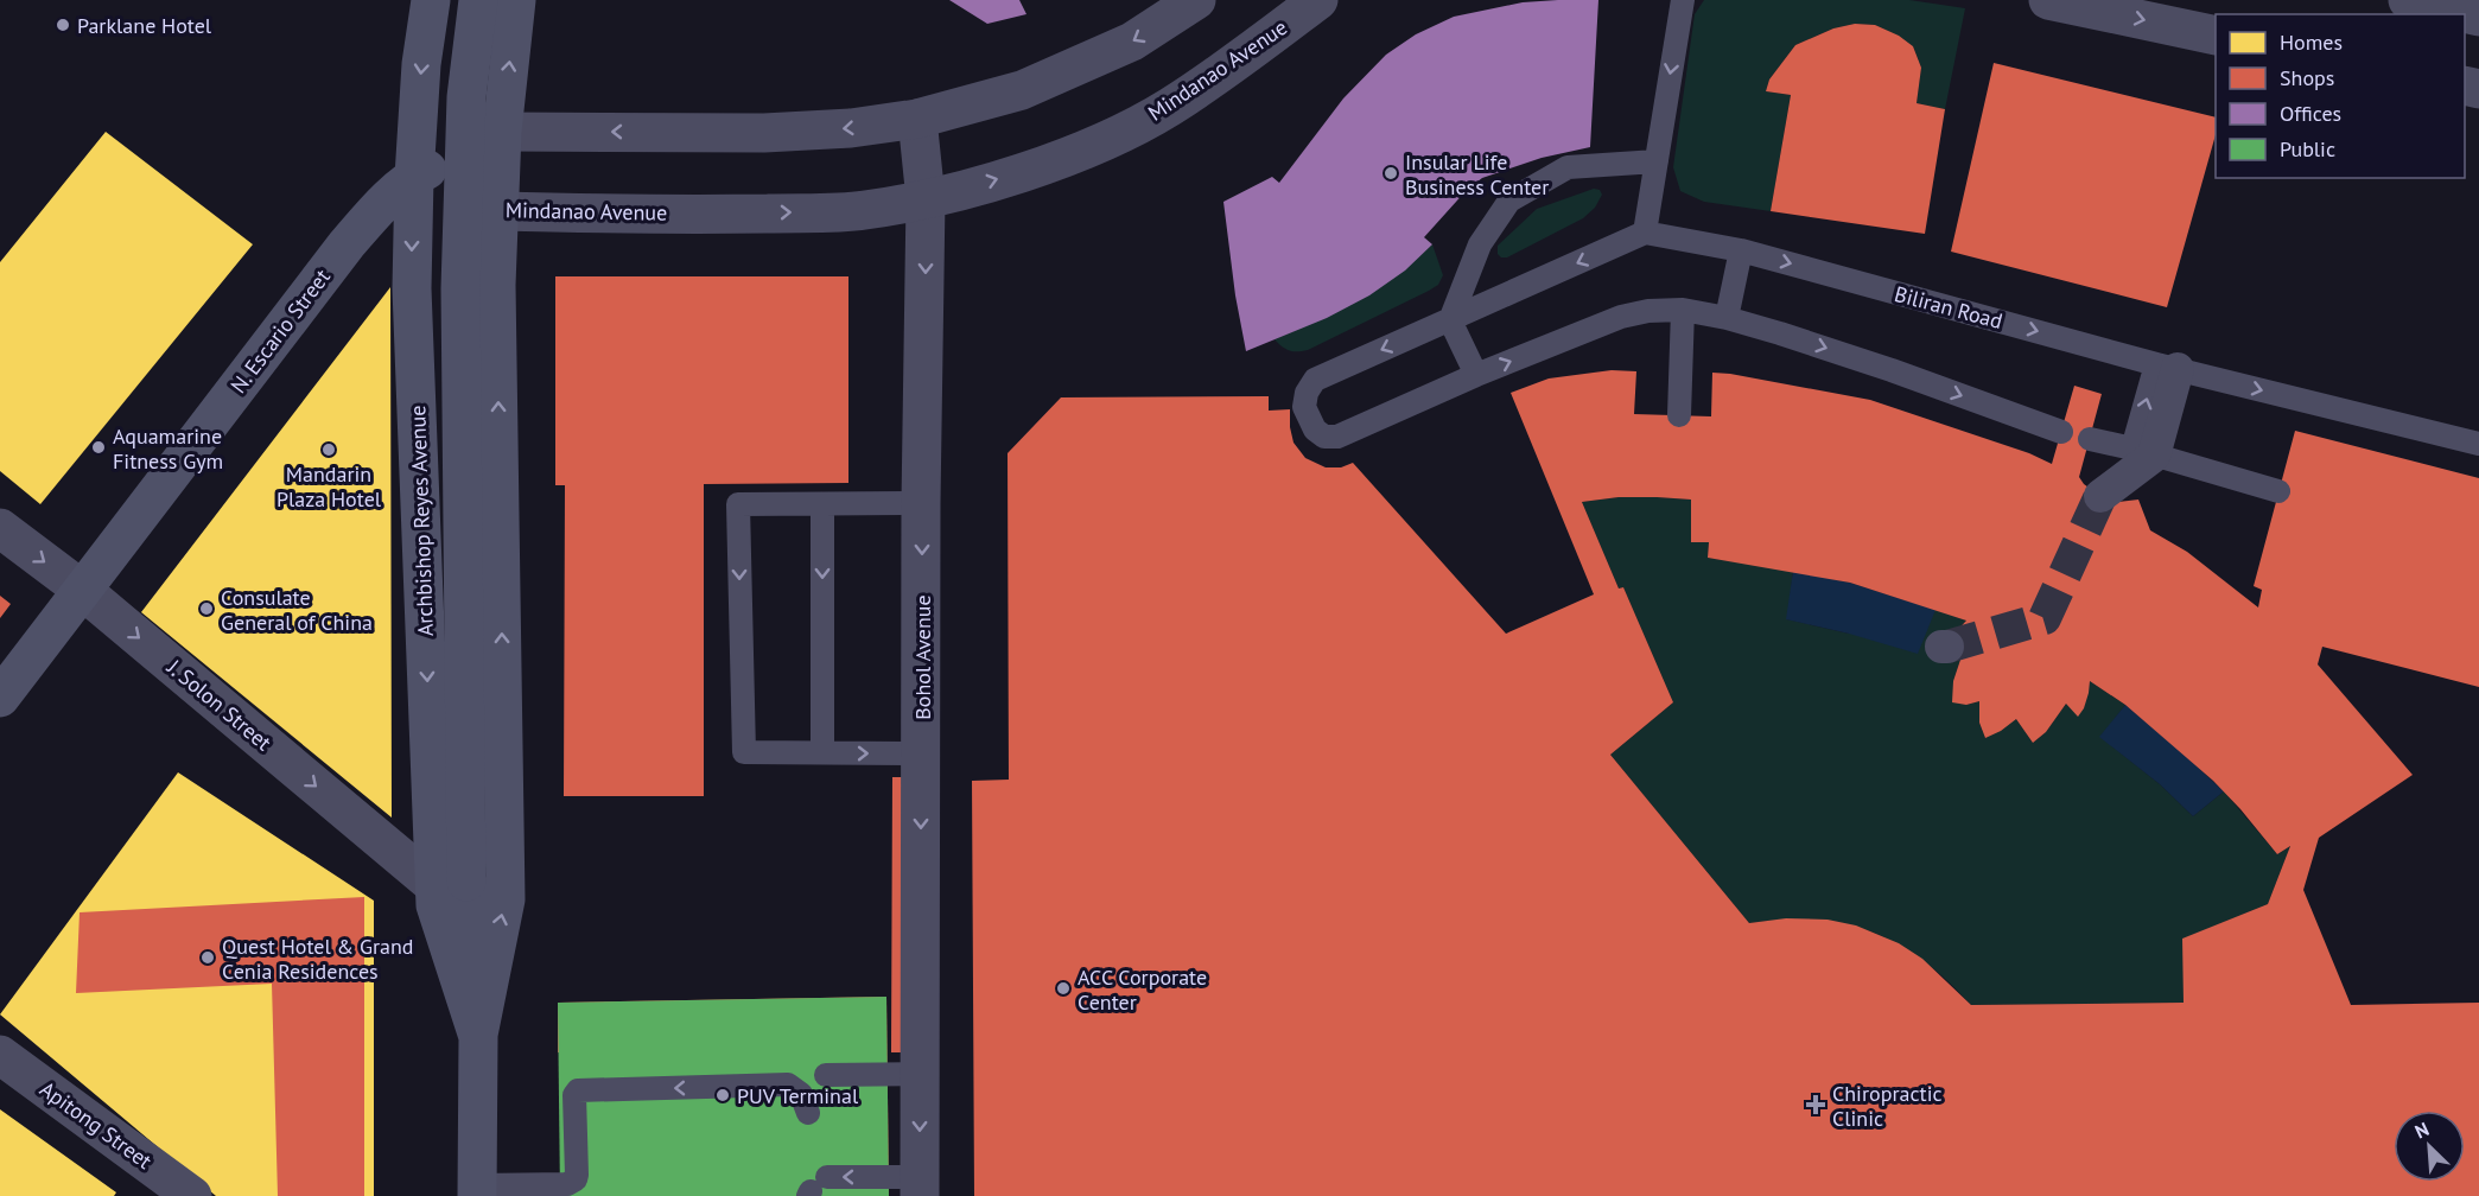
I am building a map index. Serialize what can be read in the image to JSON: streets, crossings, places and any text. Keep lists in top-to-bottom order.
{
  "streets": {
    "main road": ["Mindanao Avenue", "N. Escario Street", "Archbishop Reyes Avenue"],
    "street": ["Bohol Avenue", "J. Solon Street", "Apitong Street"],
    "lane": ["Biliran Road"]
  },
  "crossings": [
    ["Mindanao Avenue", "N. Escario Street"],
    ["Mindanao Avenue", "Archbishop Reyes Avenue"],
    ["Mindanao Avenue", "Bohol Avenue"],
    ["N. Escario Street", "Archbishop Reyes Avenue"],
    ["N. Escario Street", "J. Solon Street"],
    ["Archbishop Reyes Avenue", "J. Solon Street"]
  ],
  "one_way": ["Mindanao Avenue", "Bohol Avenue", "J. Solon Street"],
  "places": {
    "other": [
      "Parklane Hotel",
      "Insular Life Business Center",
      "Aquamarine Fitness Gym",
      "Mandarin Plaza Hotel",
      "Consulate General of China",
      "Quest Hotel & Grand Cenia Residences",
      "ACC Corporate Center",
      "PUV Terminal"
    ],
    "health": ["Chiropractic Clinic"]
  },
  "legend": [
    "Homes",
    "Shops",
    "Offices",
    "Public"
  ],
  "north": "top left"
}
